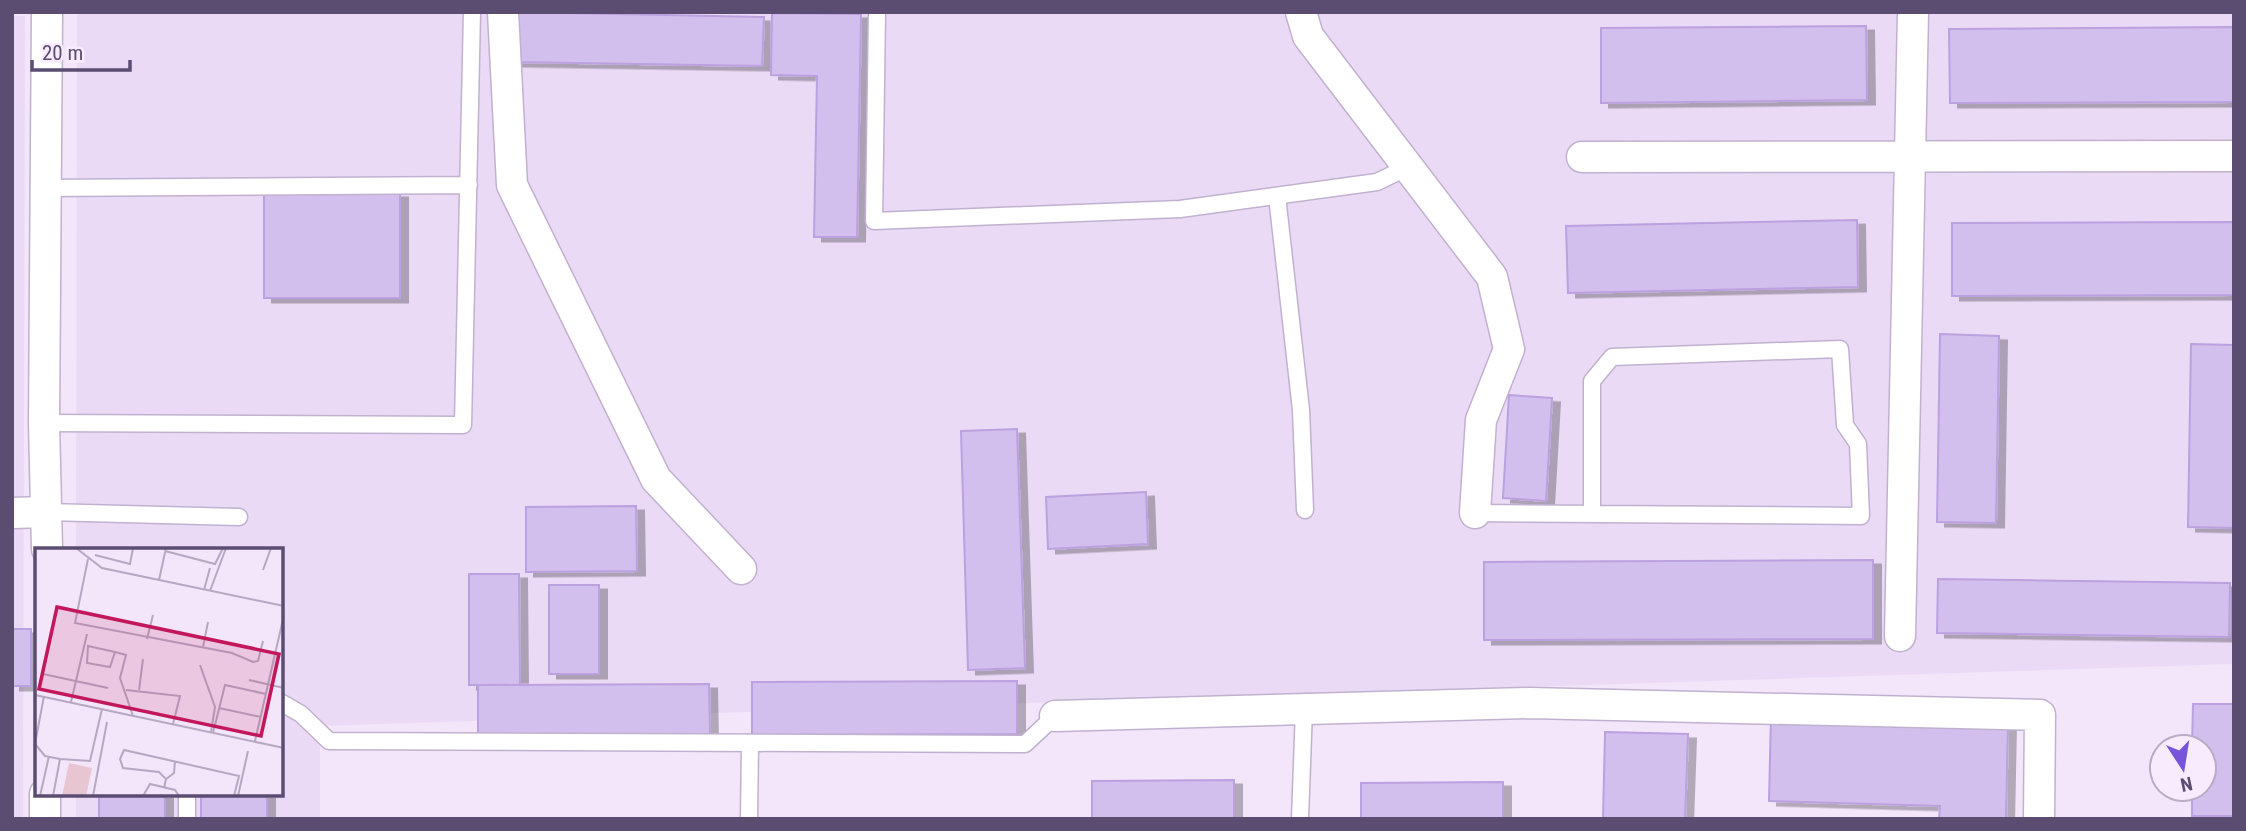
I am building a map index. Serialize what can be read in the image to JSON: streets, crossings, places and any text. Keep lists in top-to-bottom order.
{
  "scale_bar": "20 m",
  "north": "bottom"
}
